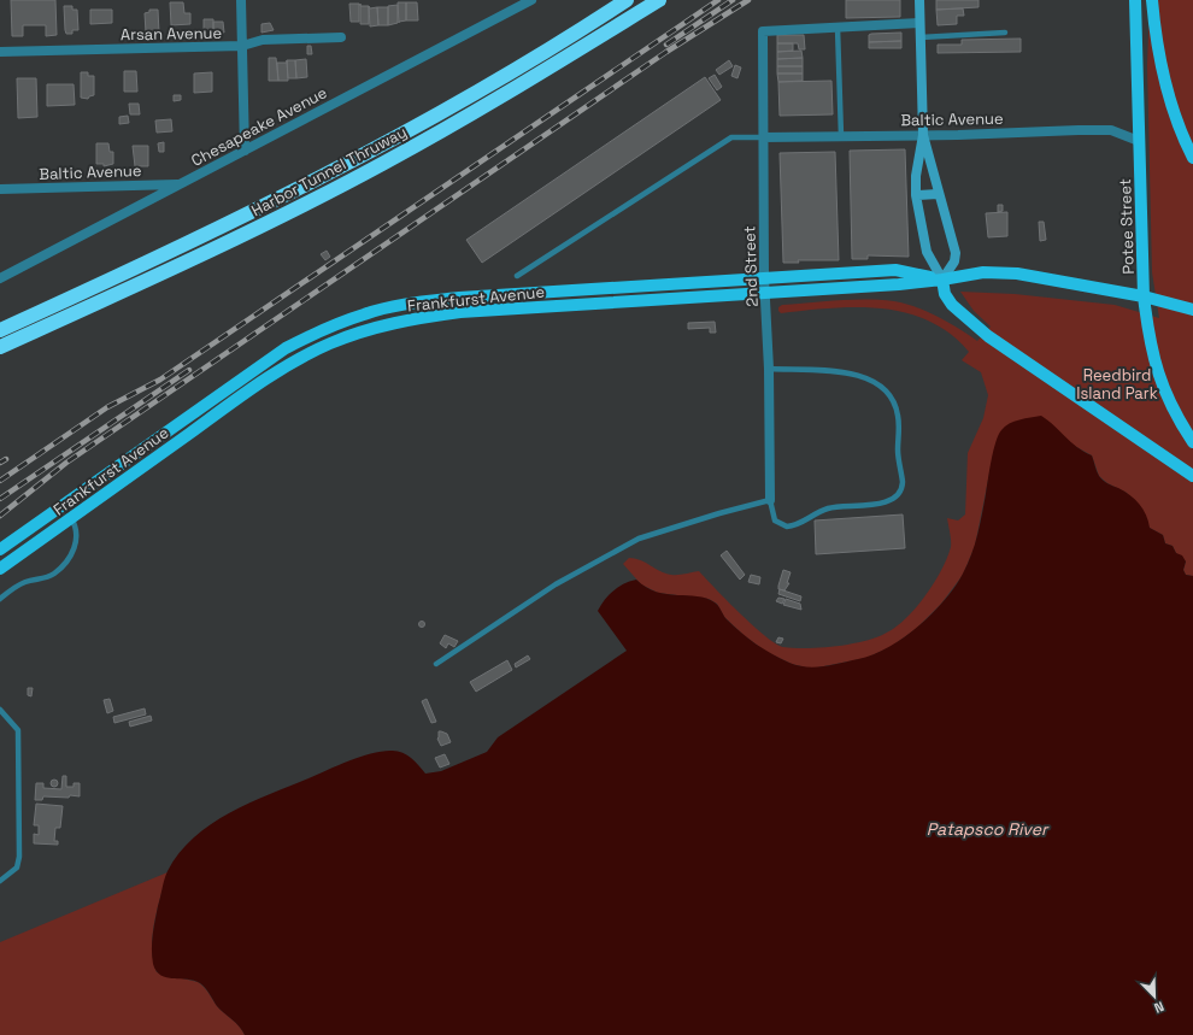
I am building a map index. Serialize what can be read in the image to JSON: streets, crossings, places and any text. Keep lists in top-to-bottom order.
{
  "streets": {
    "highway": ["Harbor Tunnel Thruway"],
    "main road": ["Potee Street", "Frankfurst Avenue"],
    "street": [
      "Arsan Avenue",
      "Baltic Avenue",
      "Chesapeake Avenue",
      "2nd Street"
    ]
  },
  "crossings": [
    ["Baltic Avenue", "Chesapeake Avenue"],
    ["Baltic Avenue", "Potee Street"],
    ["Baltic Avenue", "2nd Street"],
    ["Potee Street", "Frankfurst Avenue"],
    ["2nd Street", "Frankfurst Avenue"]
  ],
  "water": ["Patapsco River"],
  "parks": ["Reedbird Island Park"],
  "north": "bottom right"
}
